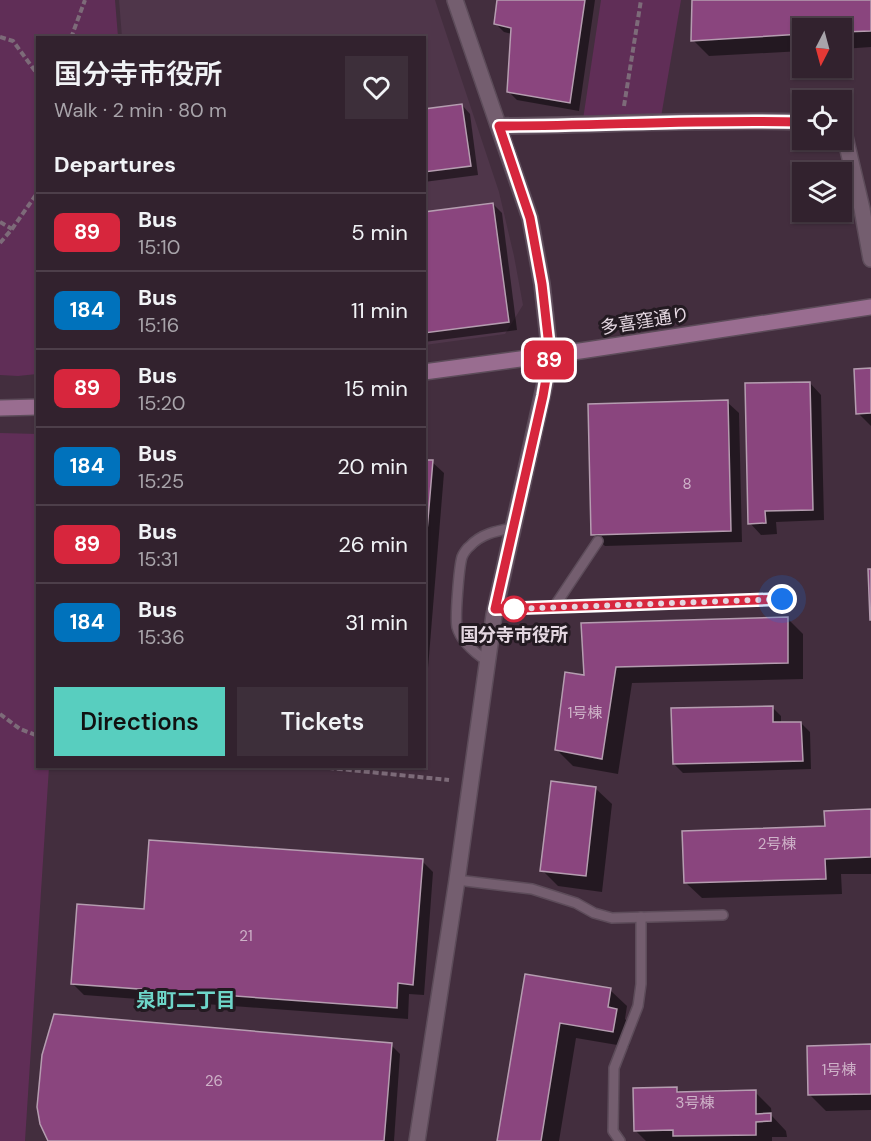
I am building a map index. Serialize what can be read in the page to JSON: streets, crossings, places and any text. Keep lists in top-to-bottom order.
{
  "streets": {
    "main road": ["多喜窪通り"]
  },
  "districts": ["泉町二丁目"],
  "places": ["国分寺市役所"],
  "lines": ["bus line 89"],
  "house_numbers": [
    "8",
    "1号棟",
    "2号棟",
    "21",
    "1号棟",
    "26",
    "3号棟"
  ],
  "north": "bottom",
  "page": {
    "on_map": "89",
    "heading": [
      ["国分寺市役所", "Walk · 2 min · 80 m"],
      "Departures"
    ],
    "list": [
      {
        "mark": "89",
        "name": "Bus",
        "note": "15:10",
        "value": "5 min"
      },
      {
        "mark": "184",
        "name": "Bus",
        "note": "15:16",
        "value": "11 min"
      },
      {
        "mark": "89",
        "name": "Bus",
        "note": "15:20",
        "value": "15 min"
      },
      {
        "mark": "184",
        "name": "Bus",
        "note": "15:25",
        "value": "20 min"
      },
      {
        "mark": "89",
        "name": "Bus",
        "note": "15:31",
        "value": "26 min"
      },
      {
        "mark": "184",
        "name": "Bus",
        "note": "15:36",
        "value": "31 min"
      }
    ],
    "buttons": ["Directions", "Tickets"]
  }
}
